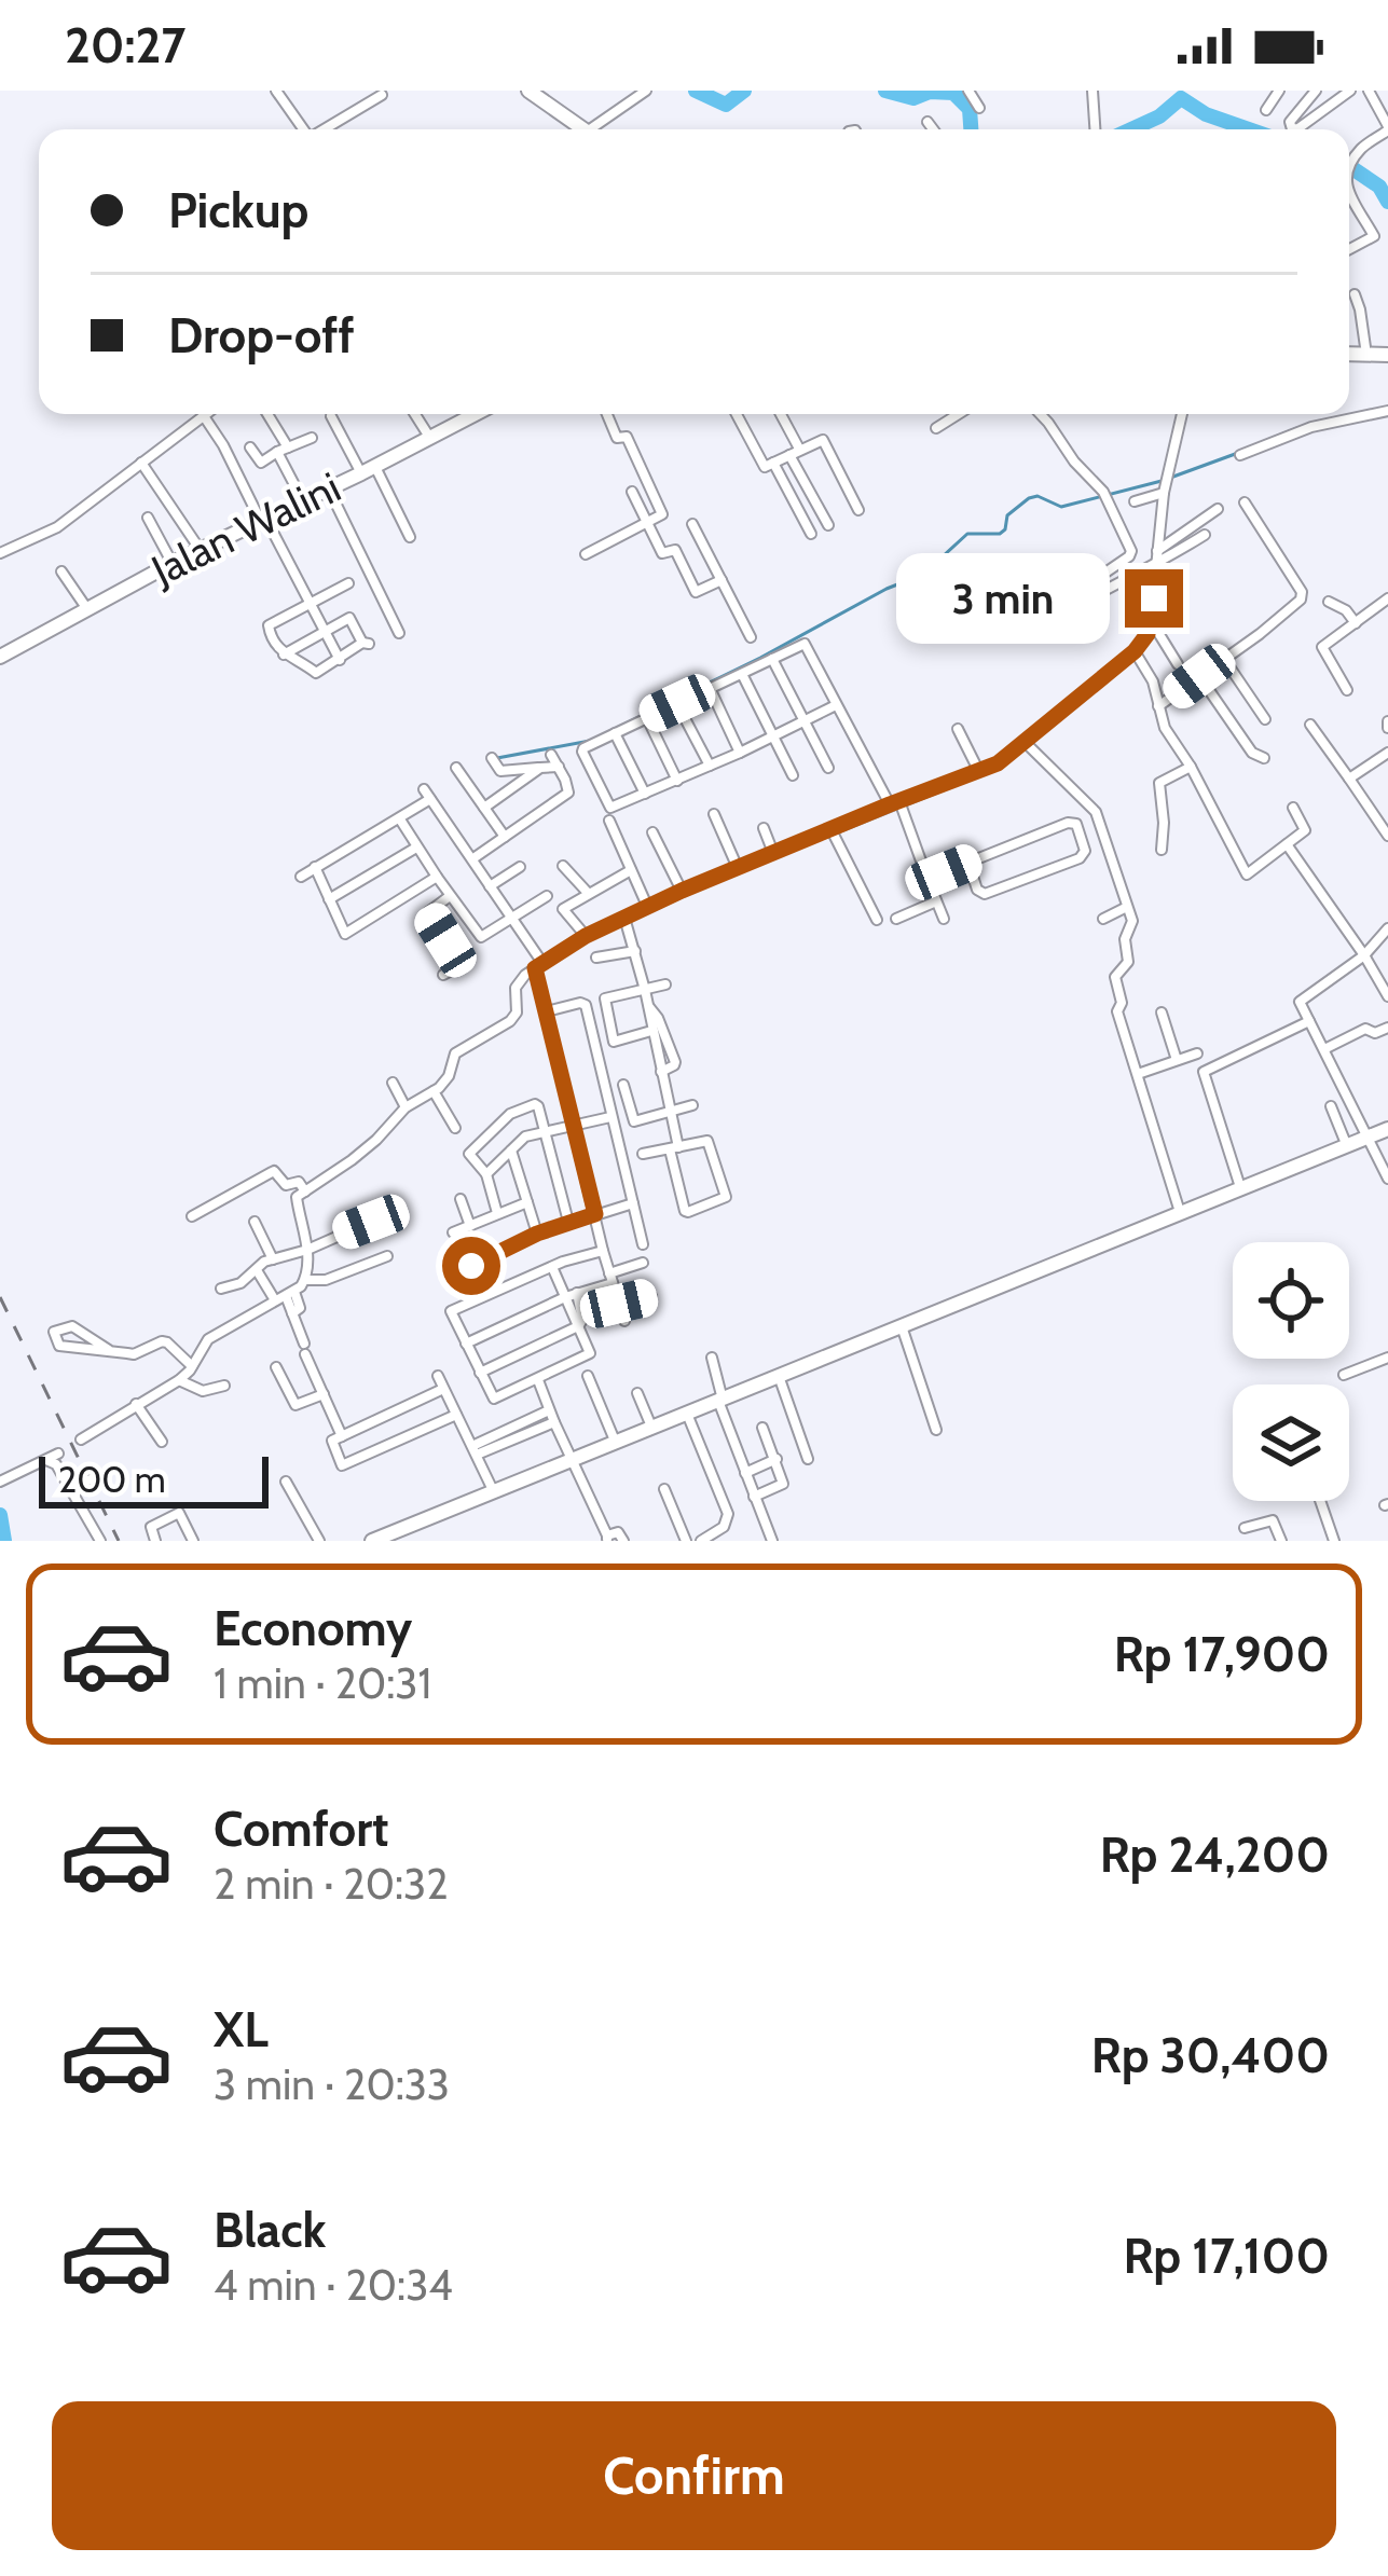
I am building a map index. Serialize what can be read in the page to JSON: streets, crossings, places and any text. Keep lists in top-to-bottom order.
{
  "streets": {
    "street": ["Jalan Walini"]
  },
  "scale_bar": "200 m",
  "page": {
    "status": "20:27",
    "banner": ["Pickup", "Drop-off"],
    "bubble": "3 min",
    "scale": "200 m",
    "list": [
      {
        "name": "Economy",
        "note": "1 min · 20:31",
        "value": "Rp 17,900"
      },
      {
        "name": "Comfort",
        "note": "2 min · 20:32",
        "value": "Rp 24,200"
      },
      {
        "name": "XL",
        "note": "3 min · 20:33",
        "value": "Rp 30,400"
      },
      {
        "name": "Black",
        "note": "4 min · 20:34",
        "value": "Rp 17,100"
      }
    ],
    "buttons": "Confirm"
  }
}
